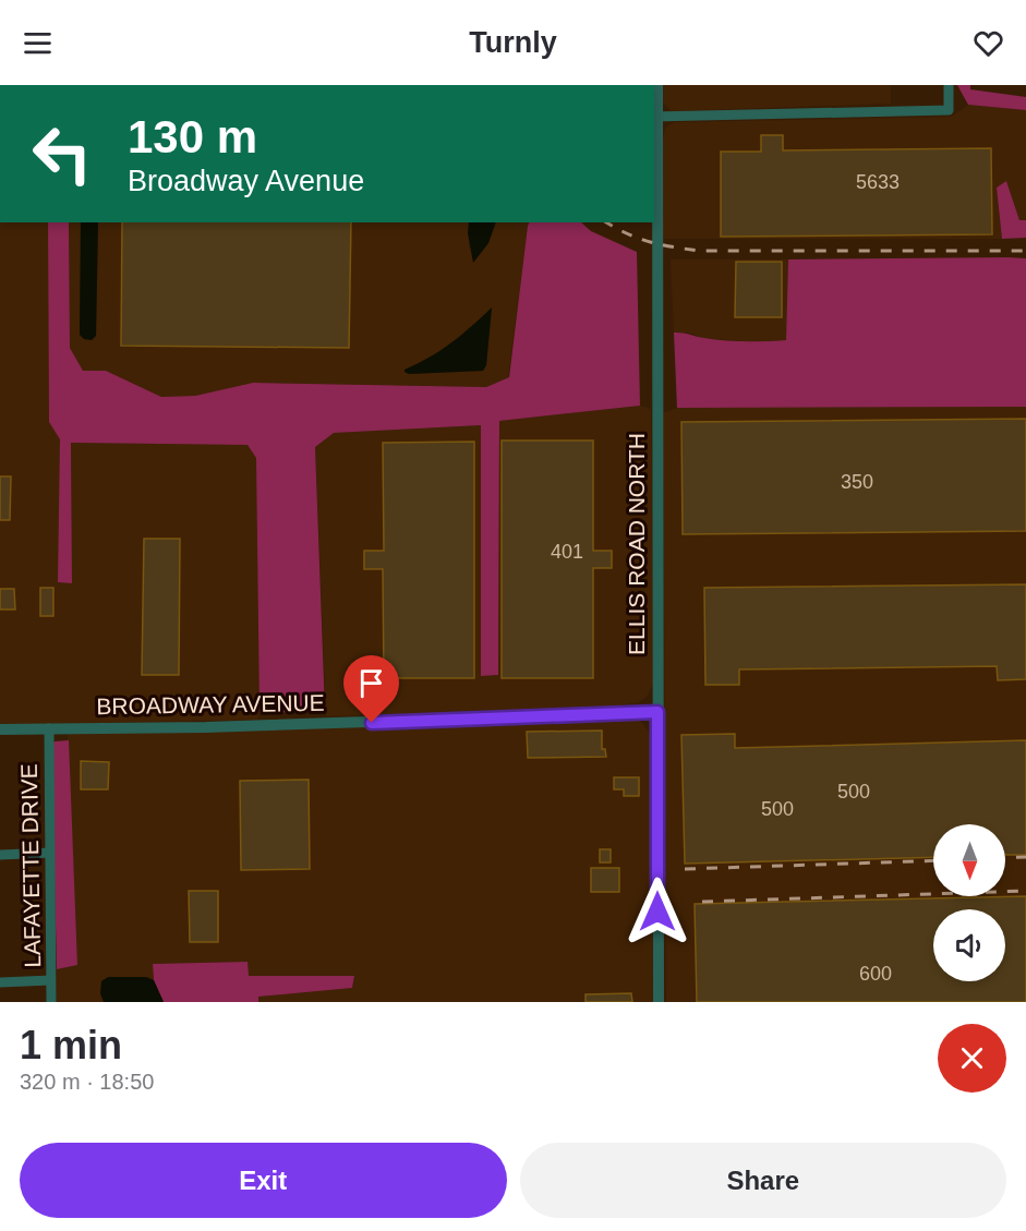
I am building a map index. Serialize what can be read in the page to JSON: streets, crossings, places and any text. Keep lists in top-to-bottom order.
{
  "streets": {
    "street": ["ELLIS ROAD NORTH", "BROADWAY AVENUE", "LAFAYETTE DRIVE"]
  },
  "crossings": [
    ["ELLIS ROAD NORTH", "BROADWAY AVENUE"],
    ["BROADWAY AVENUE", "LAFAYETTE DRIVE"]
  ],
  "house_numbers": [
    "5633",
    "350",
    "401",
    "500",
    "500",
    "600"
  ],
  "north": "bottom",
  "page": {
    "header": "Turnly",
    "turn": ["130 m", "Broadway Avenue"],
    "heading": ["1 min", "320 m · 18:50"],
    "buttons": ["Exit", "Share"]
  }
}
